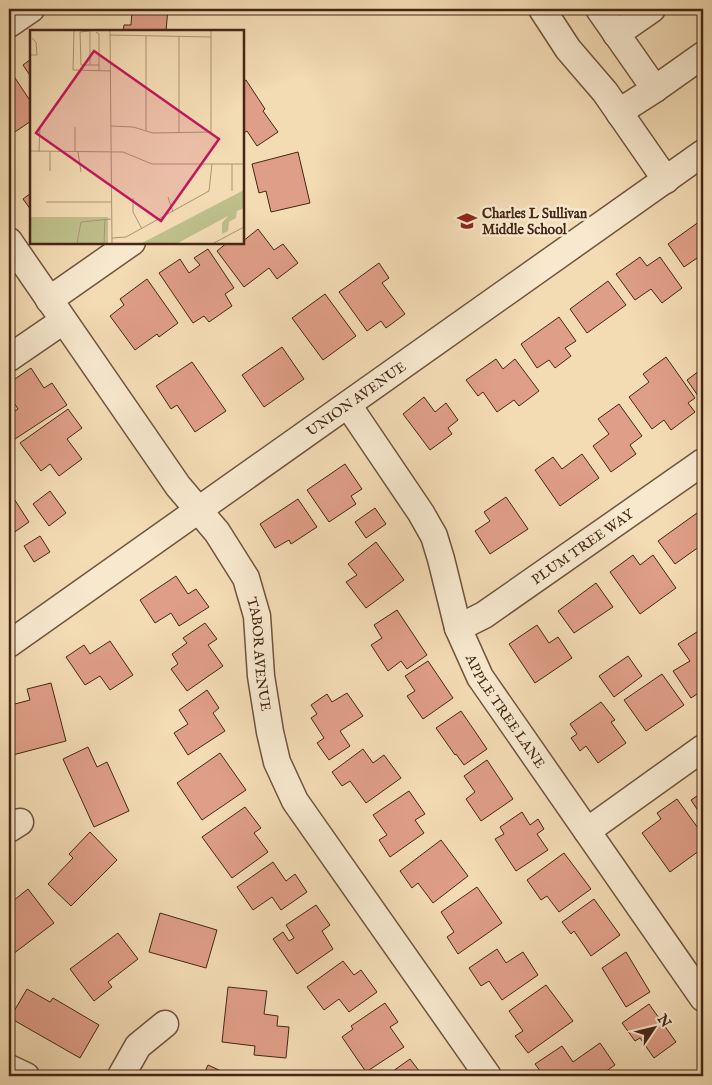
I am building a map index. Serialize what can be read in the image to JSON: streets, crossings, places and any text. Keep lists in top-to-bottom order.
{
  "streets": {
    "street": [
      "UNION AVENUE",
      "PLUM TREE WAY",
      "TABOR AVENUE",
      "APPLE TREE LANE"
    ]
  },
  "crossings": [
    ["UNION AVENUE", "TABOR AVENUE"],
    ["UNION AVENUE", "APPLE TREE LANE"],
    ["PLUM TREE WAY", "APPLE TREE LANE"]
  ],
  "places": {
    "school or university": ["Charles L Sullivan Middle School"]
  },
  "north": "top right"
}
